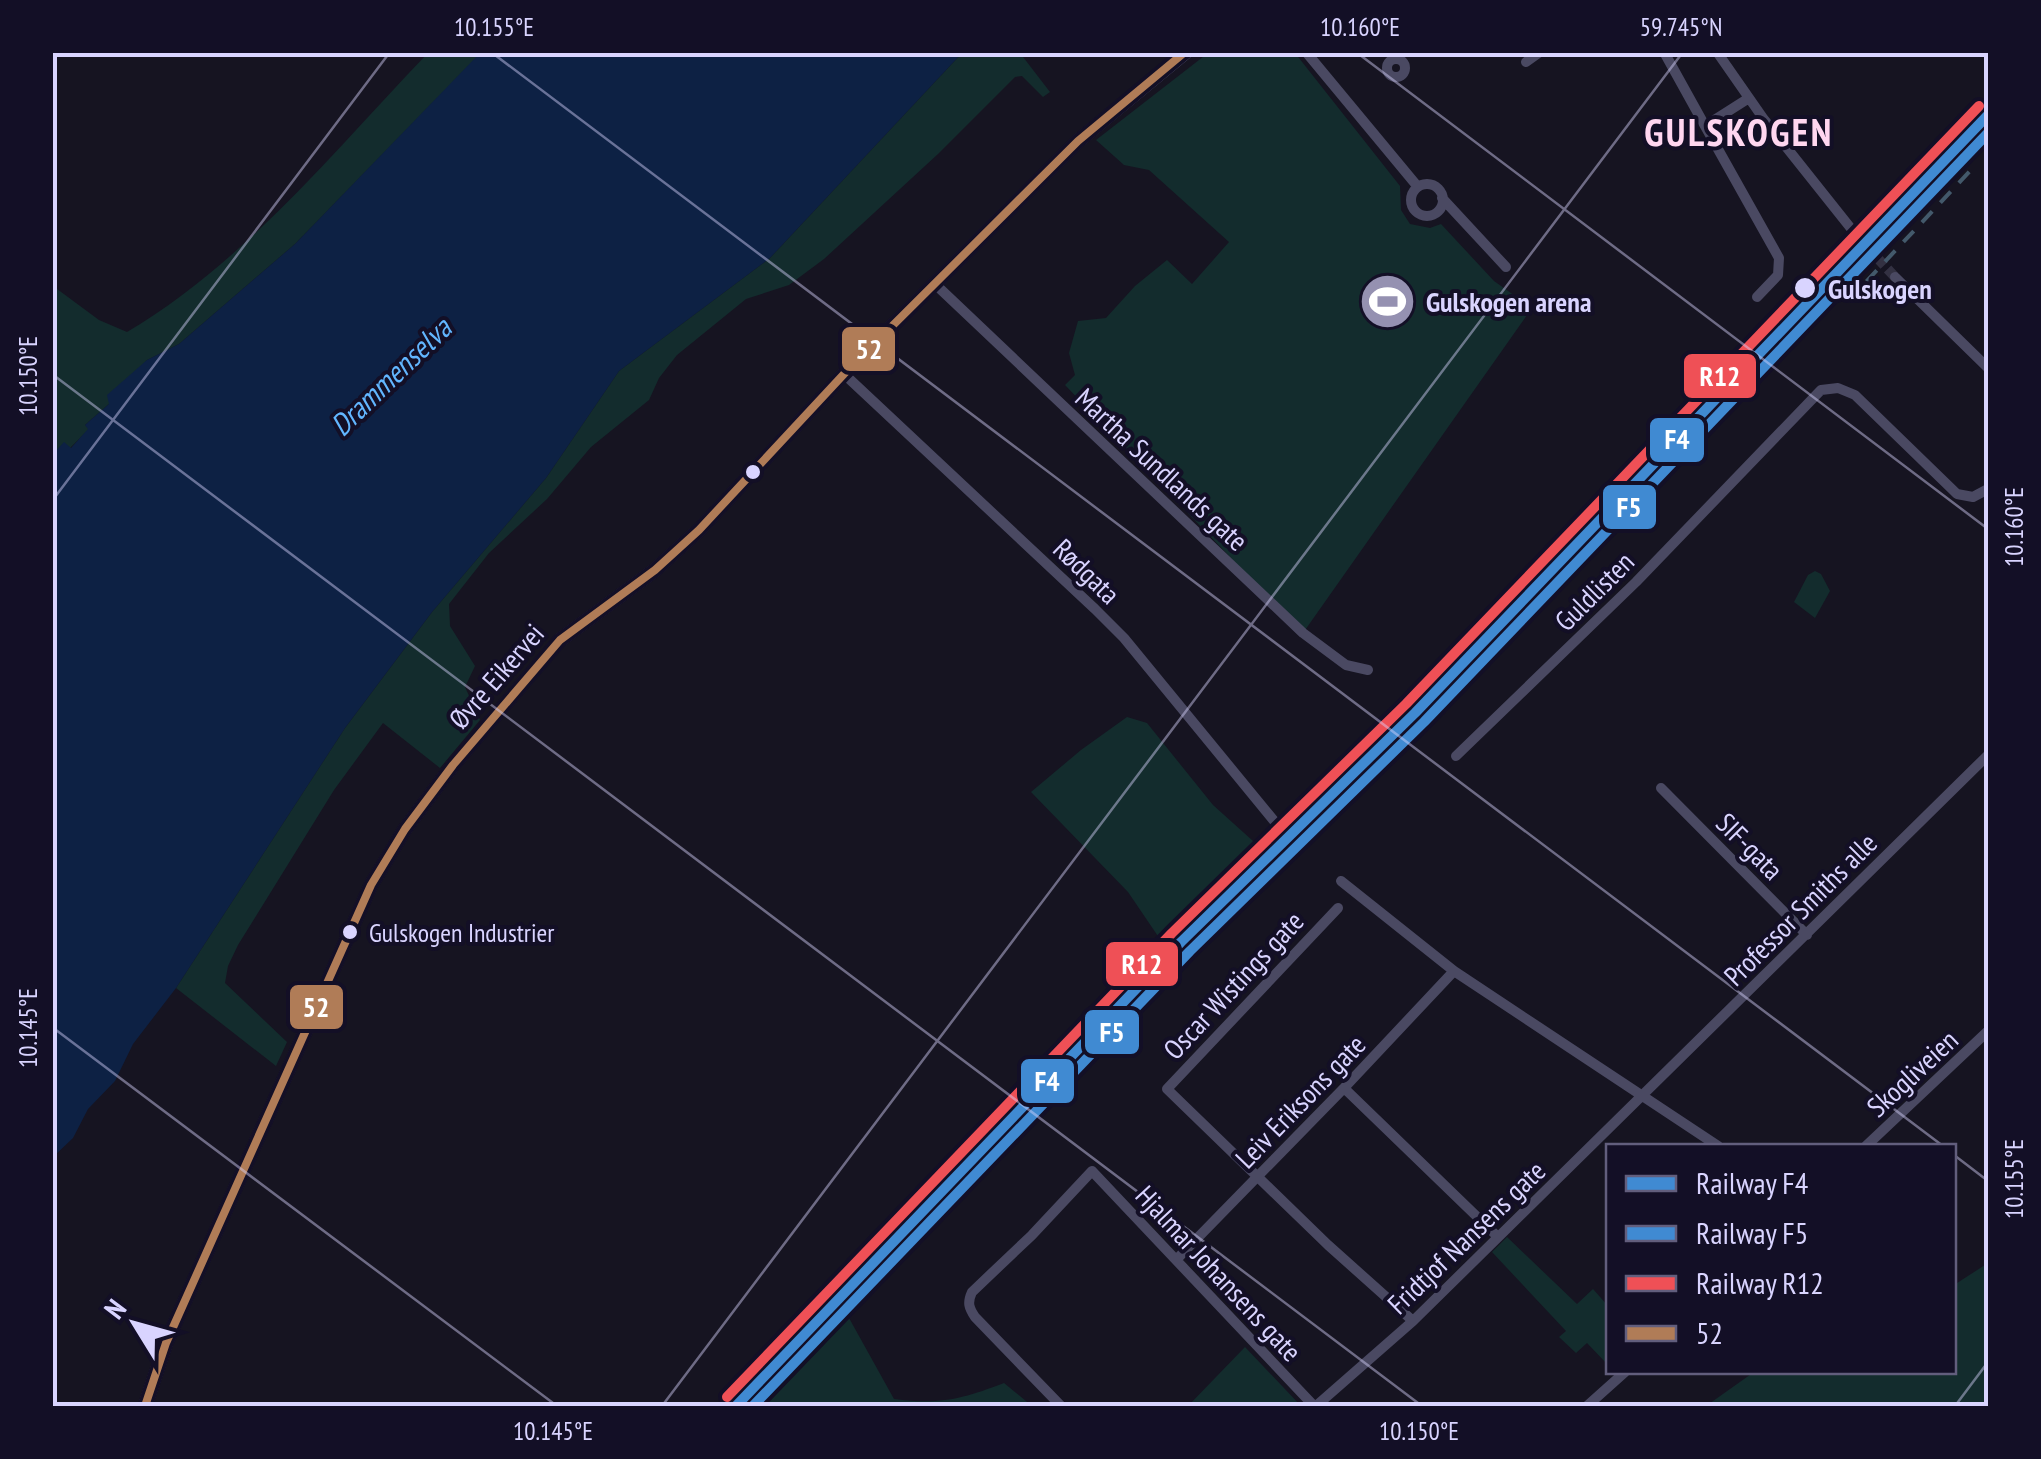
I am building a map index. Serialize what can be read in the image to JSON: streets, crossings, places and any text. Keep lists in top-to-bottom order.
{
  "streets": {
    "main road": ["Øvre Eikervei"],
    "street": [
      "Martha Sundlands gate",
      "Rødgata",
      "Guldlisten",
      "SIF-gata",
      "Professor Smiths alle",
      "Oscar Wistings gate",
      "Skogliveien",
      "Leiv Eriksons gate",
      "Fridtjof Nansens gate",
      "Hjalmar Johansens gate"
    ]
  },
  "crossings": [
    ["Martha Sundlands gate", "Øvre Eikervei"],
    ["Rødgata", "Øvre Eikervei"],
    ["SIF-gata", "Professor Smiths alle"],
    ["Professor Smiths alle", "Fridtjof Nansens gate"],
    ["Oscar Wistings gate", "Leiv Eriksons gate"],
    ["Leiv Eriksons gate", "Hjalmar Johansens gate"],
    ["Fridtjof Nansens gate", "Hjalmar Johansens gate"]
  ],
  "districts": ["GULSKOGEN"],
  "water": ["Drammenselva"],
  "places": {
    "other": ["Gulskogen", "Gulskogen Industrier"],
    "sports": ["Gulskogen arena"]
  },
  "lines": [
    "transit line 52",
    "rail line R12",
    "rail line F4",
    "rail line F5"
  ],
  "legend": [
    "Railway F4",
    "Railway F5",
    "Railway R12",
    "52"
  ],
  "north": "top left",
  "coordinates": [
    "10.155°E",
    "10.160°E",
    "59.745°N",
    "10.150°E",
    "10.145°E"
  ]
}
